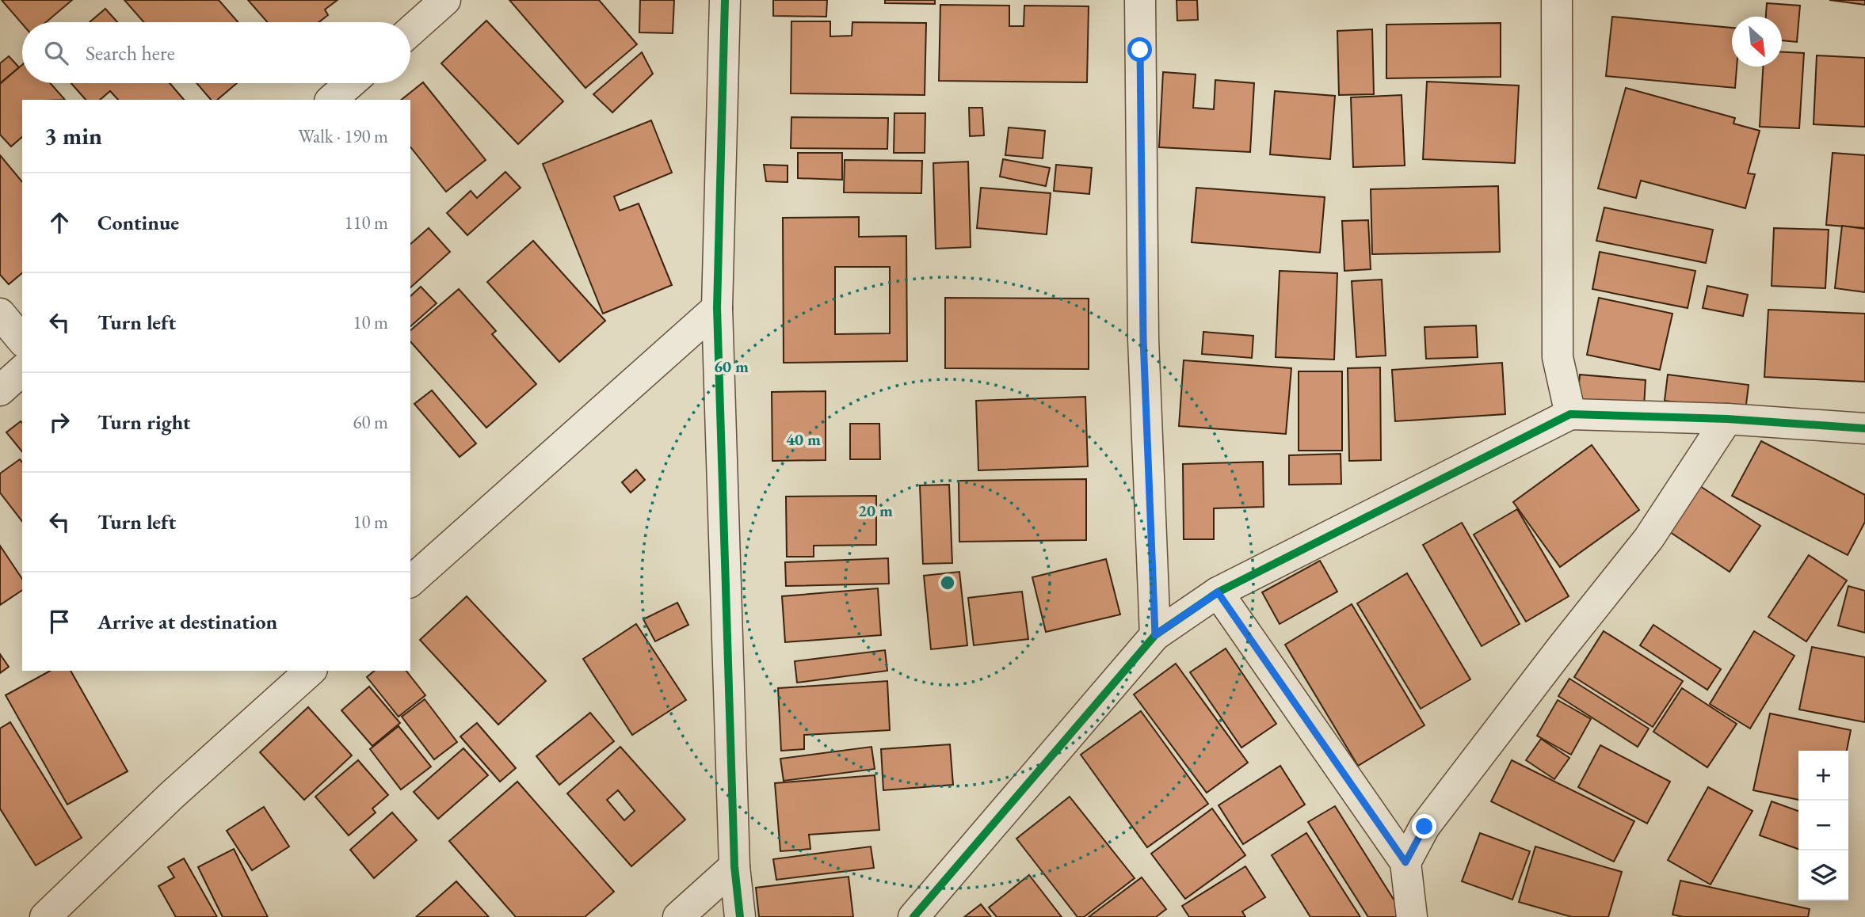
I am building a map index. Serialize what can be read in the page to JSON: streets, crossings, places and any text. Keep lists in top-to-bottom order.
{
  "north": "bottom right",
  "page": {
    "search": "Search here",
    "heading": ["3 min", "Walk · 190 m"],
    "list": [
      ["Continue", "110 m"],
      ["Turn left", "10 m"],
      ["Turn right", "60 m"],
      ["Turn left", "10 m"],
      "Arrive at destination"
    ],
    "map_buttons": ["+", "−"]
  },
  "rings": ["60 m", "40 m", "20 m"]
}
